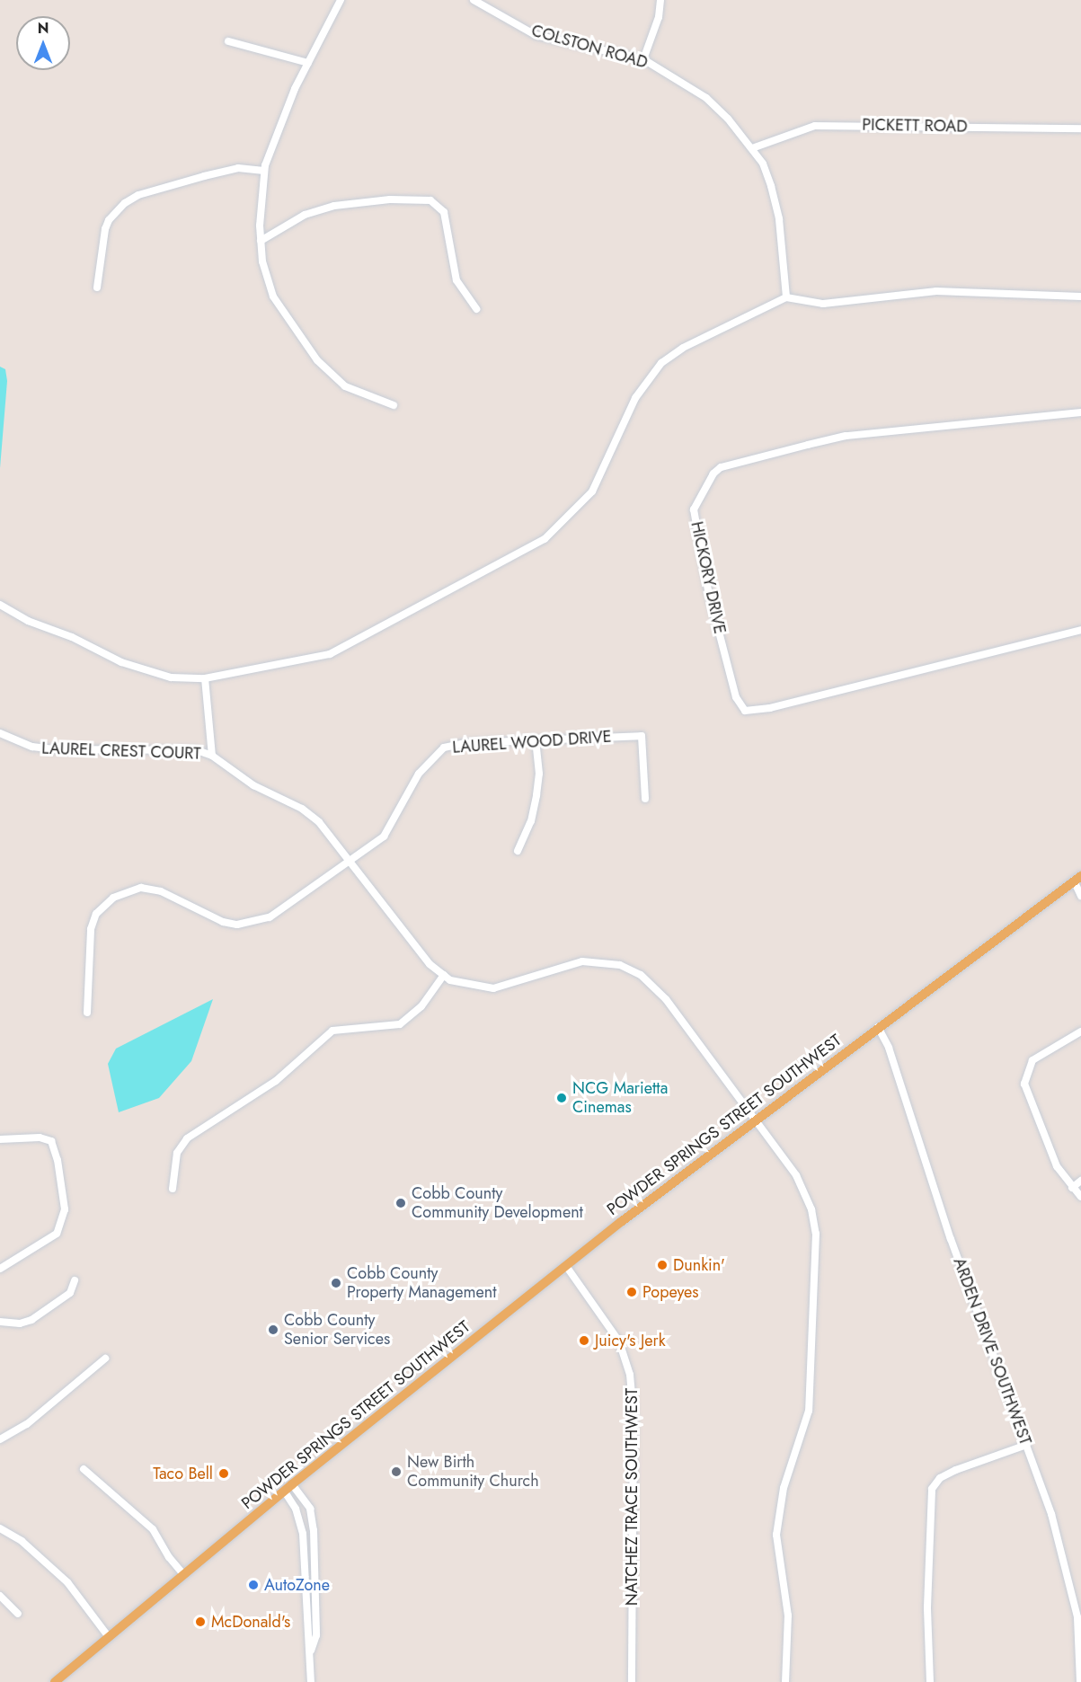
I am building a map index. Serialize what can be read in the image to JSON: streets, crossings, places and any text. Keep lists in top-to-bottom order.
{
  "streets": {
    "main road": ["POWDER SPRINGS STREET SOUTHWEST"],
    "street": [
      "COLSTON ROAD",
      "PICKETT ROAD",
      "HICKORY DRIVE",
      "LAUREL WOOD DRIVE",
      "LAUREL CREST COURT",
      "ARDEN DRIVE SOUTHWEST",
      "NATCHEZ TRACE SOUTHWEST"
    ]
  },
  "crossings": [
    ["COLSTON ROAD", "PICKETT ROAD"],
    ["POWDER SPRINGS STREET SOUTHWEST", "ARDEN DRIVE SOUTHWEST"],
    ["POWDER SPRINGS STREET SOUTHWEST", "NATCHEZ TRACE SOUTHWEST"]
  ],
  "places": [
    "NCG Marietta Cinemas",
    "Cobb County Community Development",
    "Dunkin'",
    "Cobb County Property Management",
    "Popeyes",
    "Cobb County Senior Services",
    "Juicy's Jerk",
    "New Birth Community Church",
    "Taco Bell",
    "AutoZone",
    "McDonald's"
  ],
  "north": "top"
}
